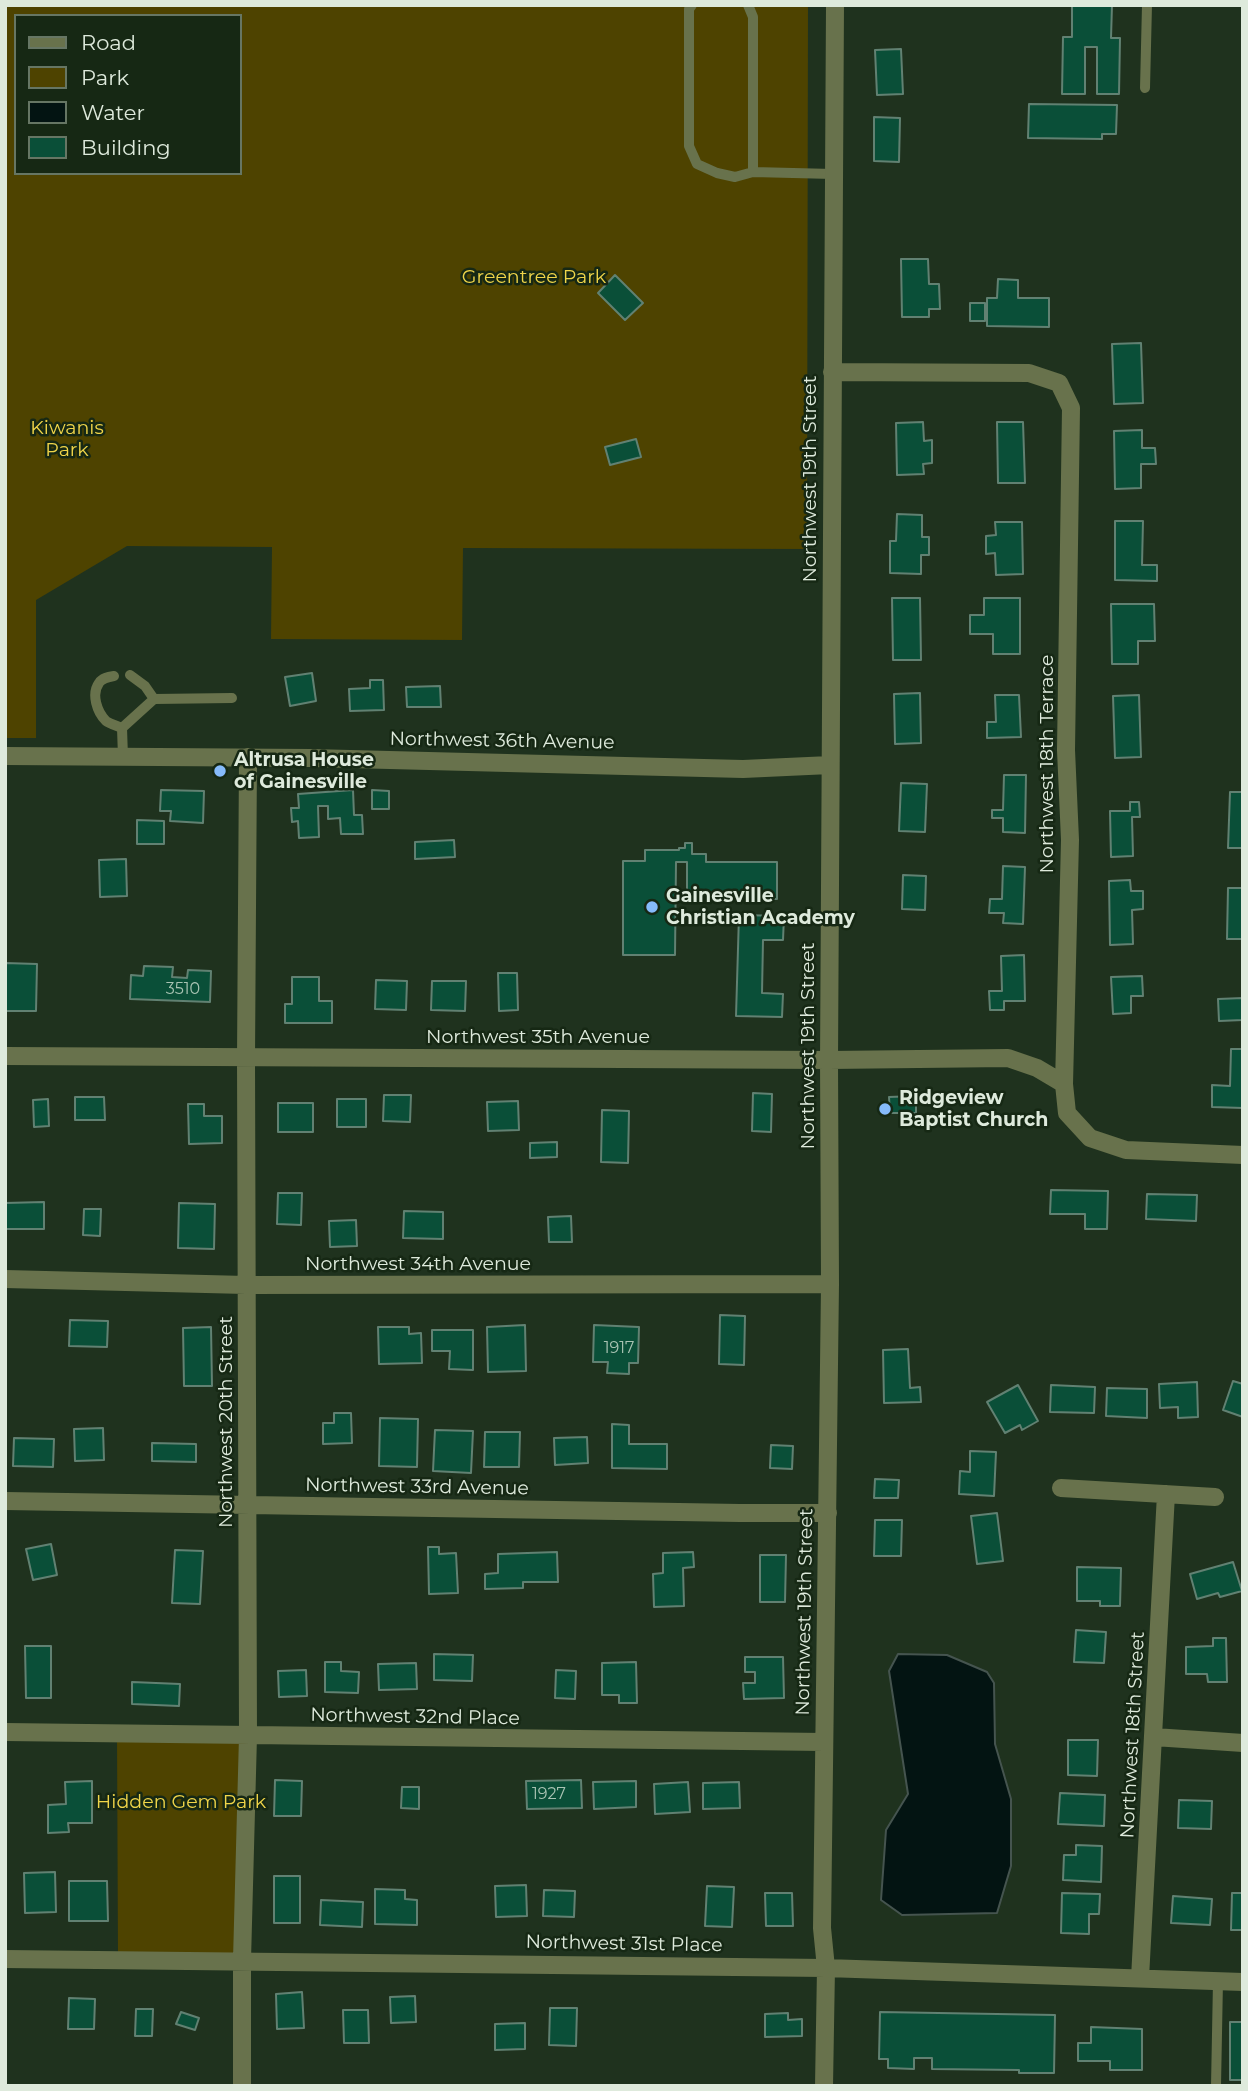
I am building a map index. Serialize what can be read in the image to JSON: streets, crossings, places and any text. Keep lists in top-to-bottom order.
{
  "streets": {
    "street": [
      "Northwest 19th Street",
      "Northwest 36th Avenue",
      "Northwest 18th Terrace",
      "Northwest 35th Avenue",
      "Northwest 34th Avenue",
      "Northwest 20th Street",
      "Northwest 33rd Avenue",
      "Northwest 32nd Place",
      "Northwest 18th Street",
      "Northwest 31st Place"
    ]
  },
  "crossings": [
    ["Northwest 19th Street", "Northwest 36th Avenue"],
    ["Northwest 19th Street", "Northwest 18th Terrace"],
    ["Northwest 19th Street", "Northwest 35th Avenue"],
    ["Northwest 19th Street", "Northwest 34th Avenue"],
    ["Northwest 19th Street", "Northwest 33rd Avenue"],
    ["Northwest 19th Street", "Northwest 32nd Place"],
    ["Northwest 19th Street", "Northwest 31st Place"],
    ["Northwest 36th Avenue", "Northwest 20th Street"],
    ["Northwest 18th Terrace", "Northwest 35th Avenue"],
    ["Northwest 35th Avenue", "Northwest 20th Street"],
    ["Northwest 34th Avenue", "Northwest 20th Street"],
    ["Northwest 20th Street", "Northwest 33rd Avenue"],
    ["Northwest 20th Street", "Northwest 32nd Place"],
    ["Northwest 20th Street", "Northwest 31st Place"],
    ["Northwest 18th Street", "Northwest 31st Place"]
  ],
  "parks": ["Greentree Park", "Kiwanis Park", "Hidden Gem Park"],
  "places": ["Altrusa House of Gainesville", "Gainesville Christian Academy", "Ridgeview Baptist Church"],
  "house_numbers": ["3510", "1917", "1927"],
  "legend": [
    "Road",
    "Park",
    "Water",
    "Building"
  ]
}
